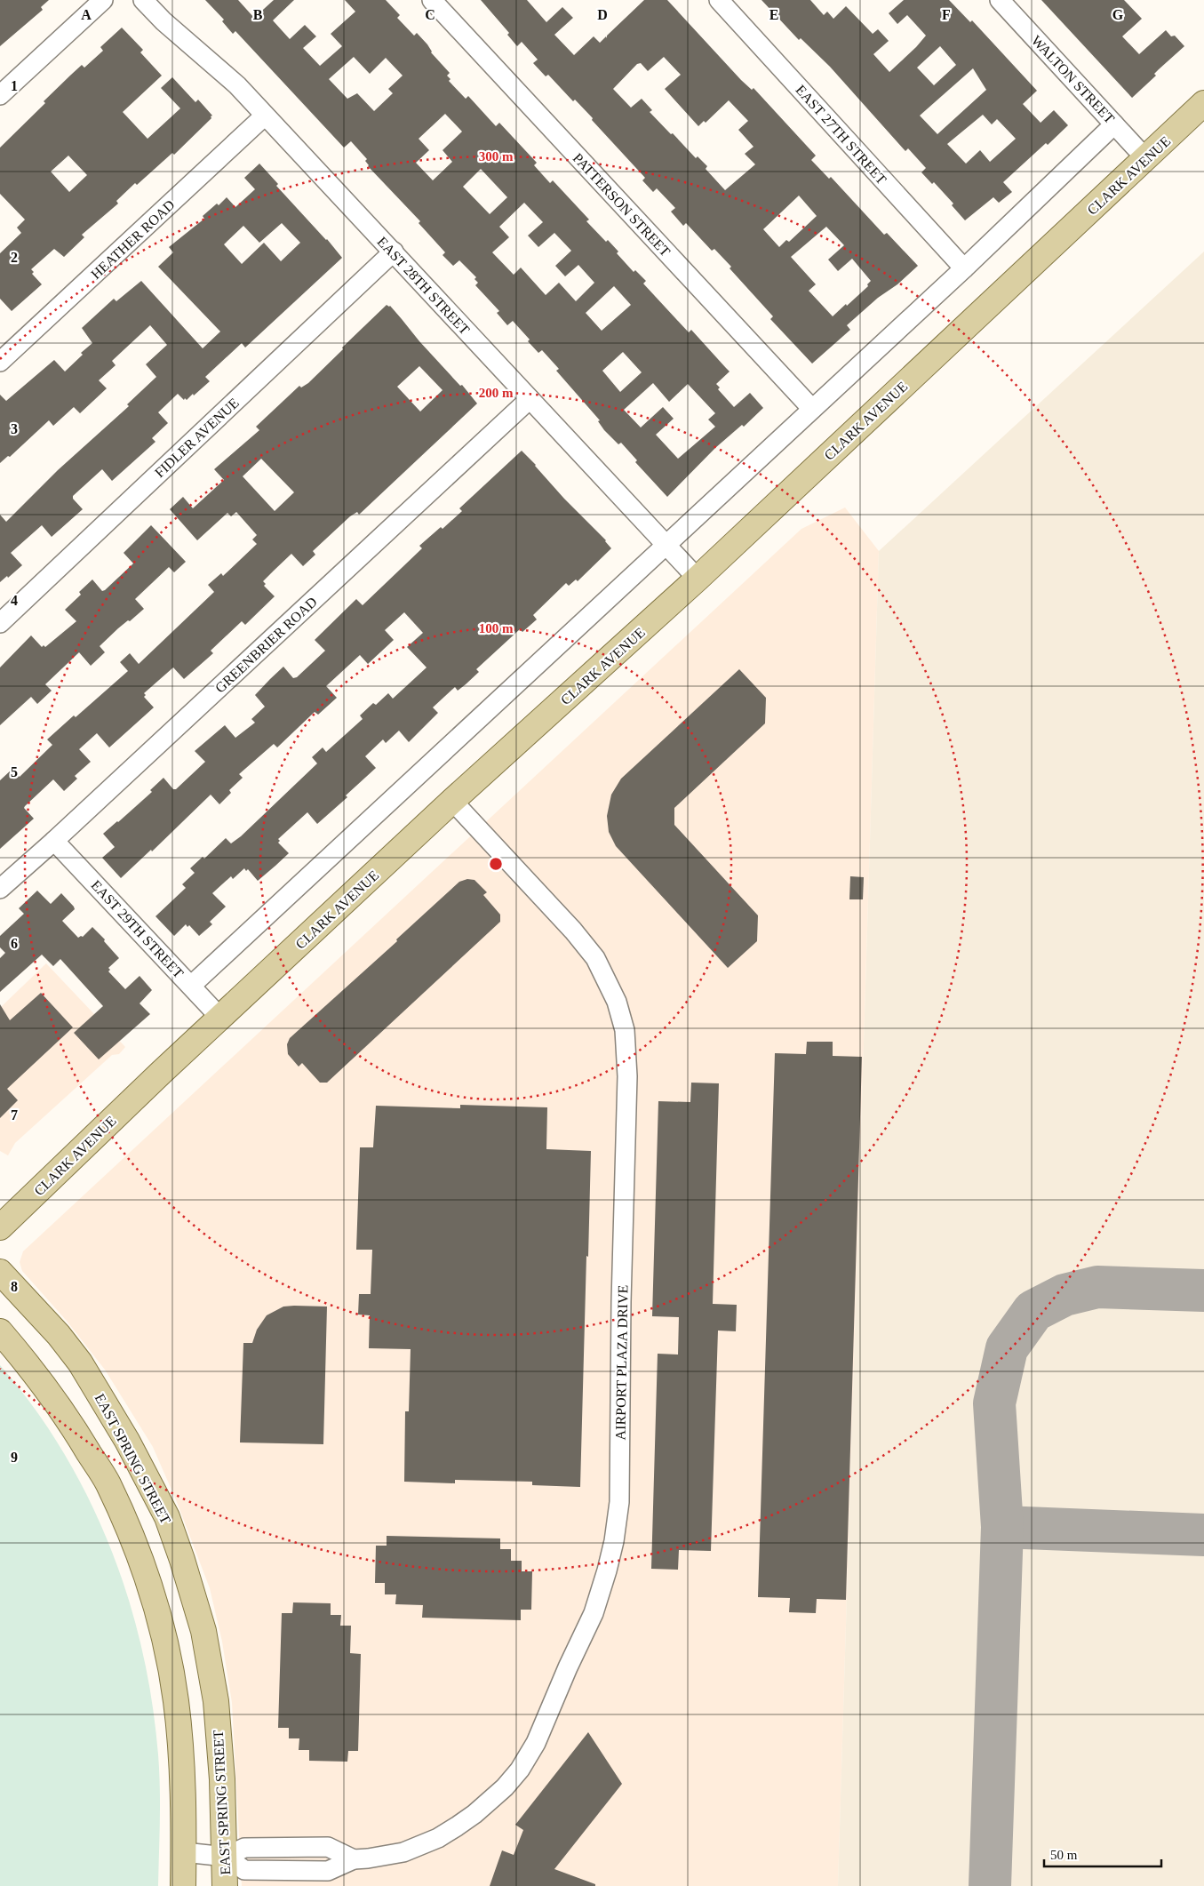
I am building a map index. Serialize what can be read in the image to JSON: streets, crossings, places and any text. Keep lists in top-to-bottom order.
{
  "streets": {
    "main road": ["CLARK AVENUE", "EAST SPRING STREET"],
    "street": [
      "WALTON STREET",
      "EAST 27TH STREET",
      "PATTERSON STREET",
      "HEATHER ROAD",
      "EAST 28TH STREET",
      "FIDLER AVENUE",
      "GREENBRIER ROAD",
      "EAST 29TH STREET",
      "AIRPORT PLAZA DRIVE"
    ]
  },
  "crossings": [
    ["WALTON STREET", "CLARK AVENUE"],
    ["CLARK AVENUE", "EAST 28TH STREET"],
    ["CLARK AVENUE", "EAST 29TH STREET"],
    ["CLARK AVENUE", "AIRPORT PLAZA DRIVE"],
    ["HEATHER ROAD", "EAST 28TH STREET"],
    ["EAST 28TH STREET", "FIDLER AVENUE"],
    ["EAST 28TH STREET", "GREENBRIER ROAD"],
    ["GREENBRIER ROAD", "EAST 29TH STREET"],
    ["AIRPORT PLAZA DRIVE", "EAST SPRING STREET"]
  ],
  "scale_bar": "50 m",
  "grid": {
    "columns": [
      "A",
      "B",
      "C",
      "D",
      "E",
      "F",
      "G"
    ],
    "rows": [
      "1",
      "2",
      "3",
      "4",
      "5",
      "6",
      "7",
      "8",
      "9"
    ]
  },
  "rings": ["300 m", "200 m", "100 m"]
}
